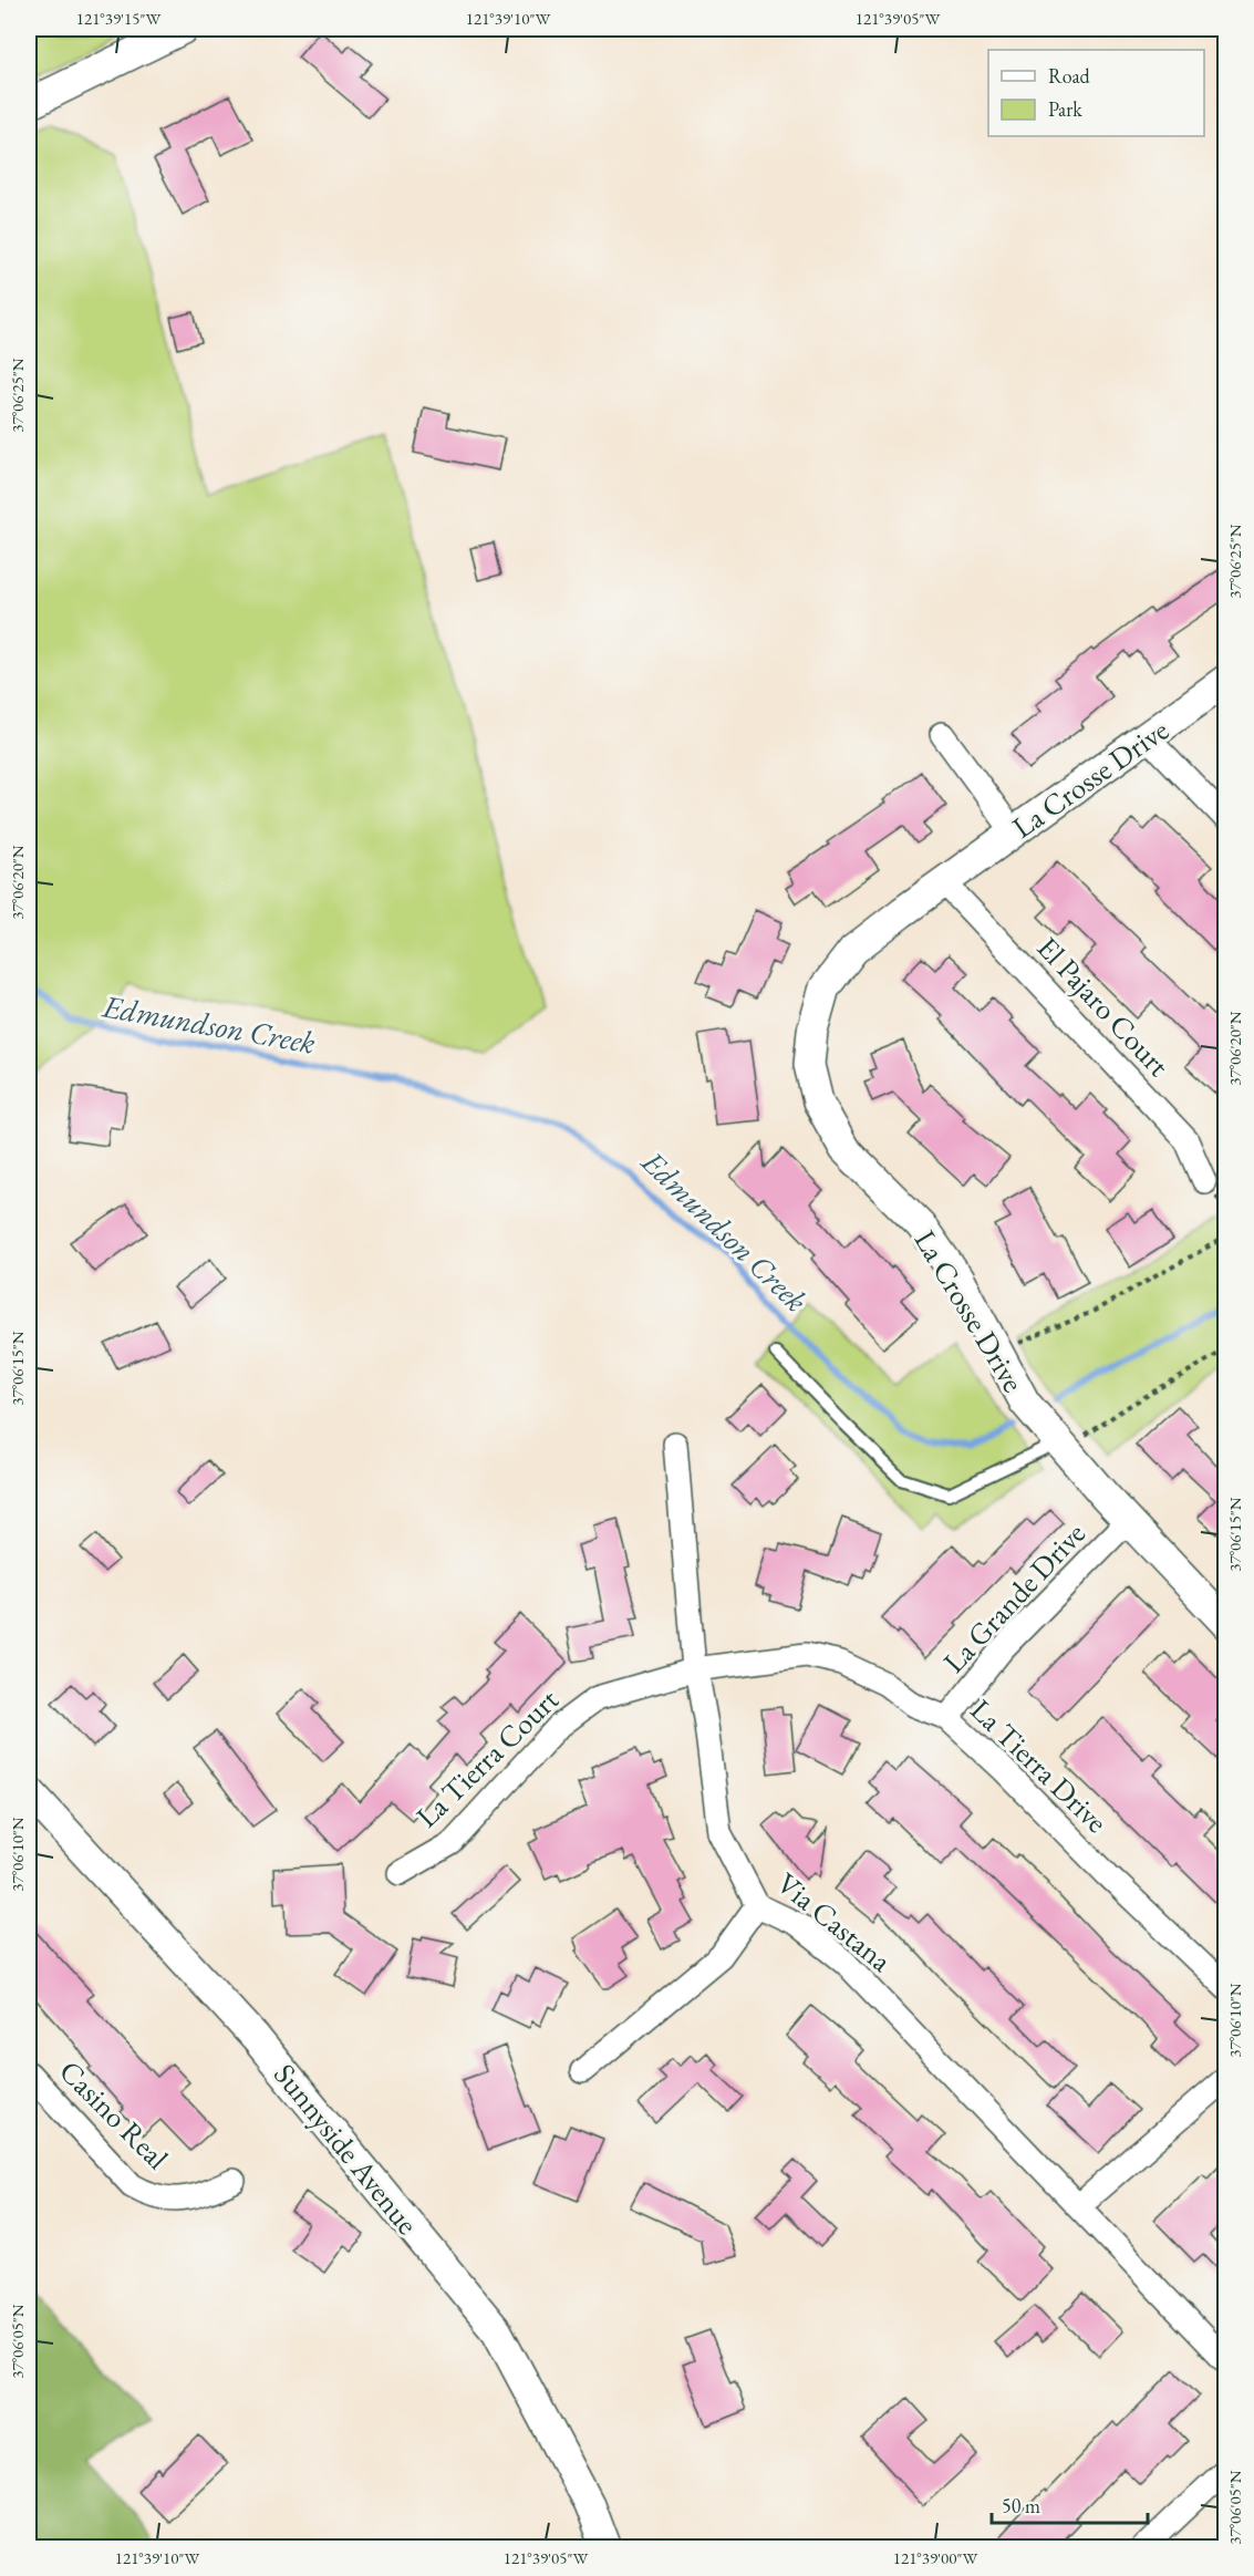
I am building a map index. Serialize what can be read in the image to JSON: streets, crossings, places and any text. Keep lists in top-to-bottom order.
{
  "streets": {
    "street": [
      "La Crosse Drive",
      "El Pajaro Court",
      "La Grande Drive",
      "La Tierra Court",
      "La Tierra Drive",
      "Via Castana",
      "Casino Real",
      "Sunnyside Avenue"
    ]
  },
  "crossings": [
    ["La Crosse Drive", "El Pajaro Court"],
    ["La Crosse Drive", "La Grande Drive"],
    ["La Grande Drive", "La Tierra Drive"],
    ["La Tierra Court", "La Tierra Drive"],
    ["La Tierra Court", "Via Castana"],
    ["La Tierra Drive", "Via Castana"]
  ],
  "water": ["Edmundson Creek"],
  "legend": ["Road", "Park"],
  "scale_bar": "50 m",
  "coordinates": [
    "121°39'15\"W",
    "121°39'10\"W",
    "121°39'05\"W",
    "37°06'25\"N",
    "37°06'20\"N",
    "37°06'15\"N",
    "37°06'10\"N",
    "37°06'05\"N",
    "121°39'00\"W"
  ]
}
